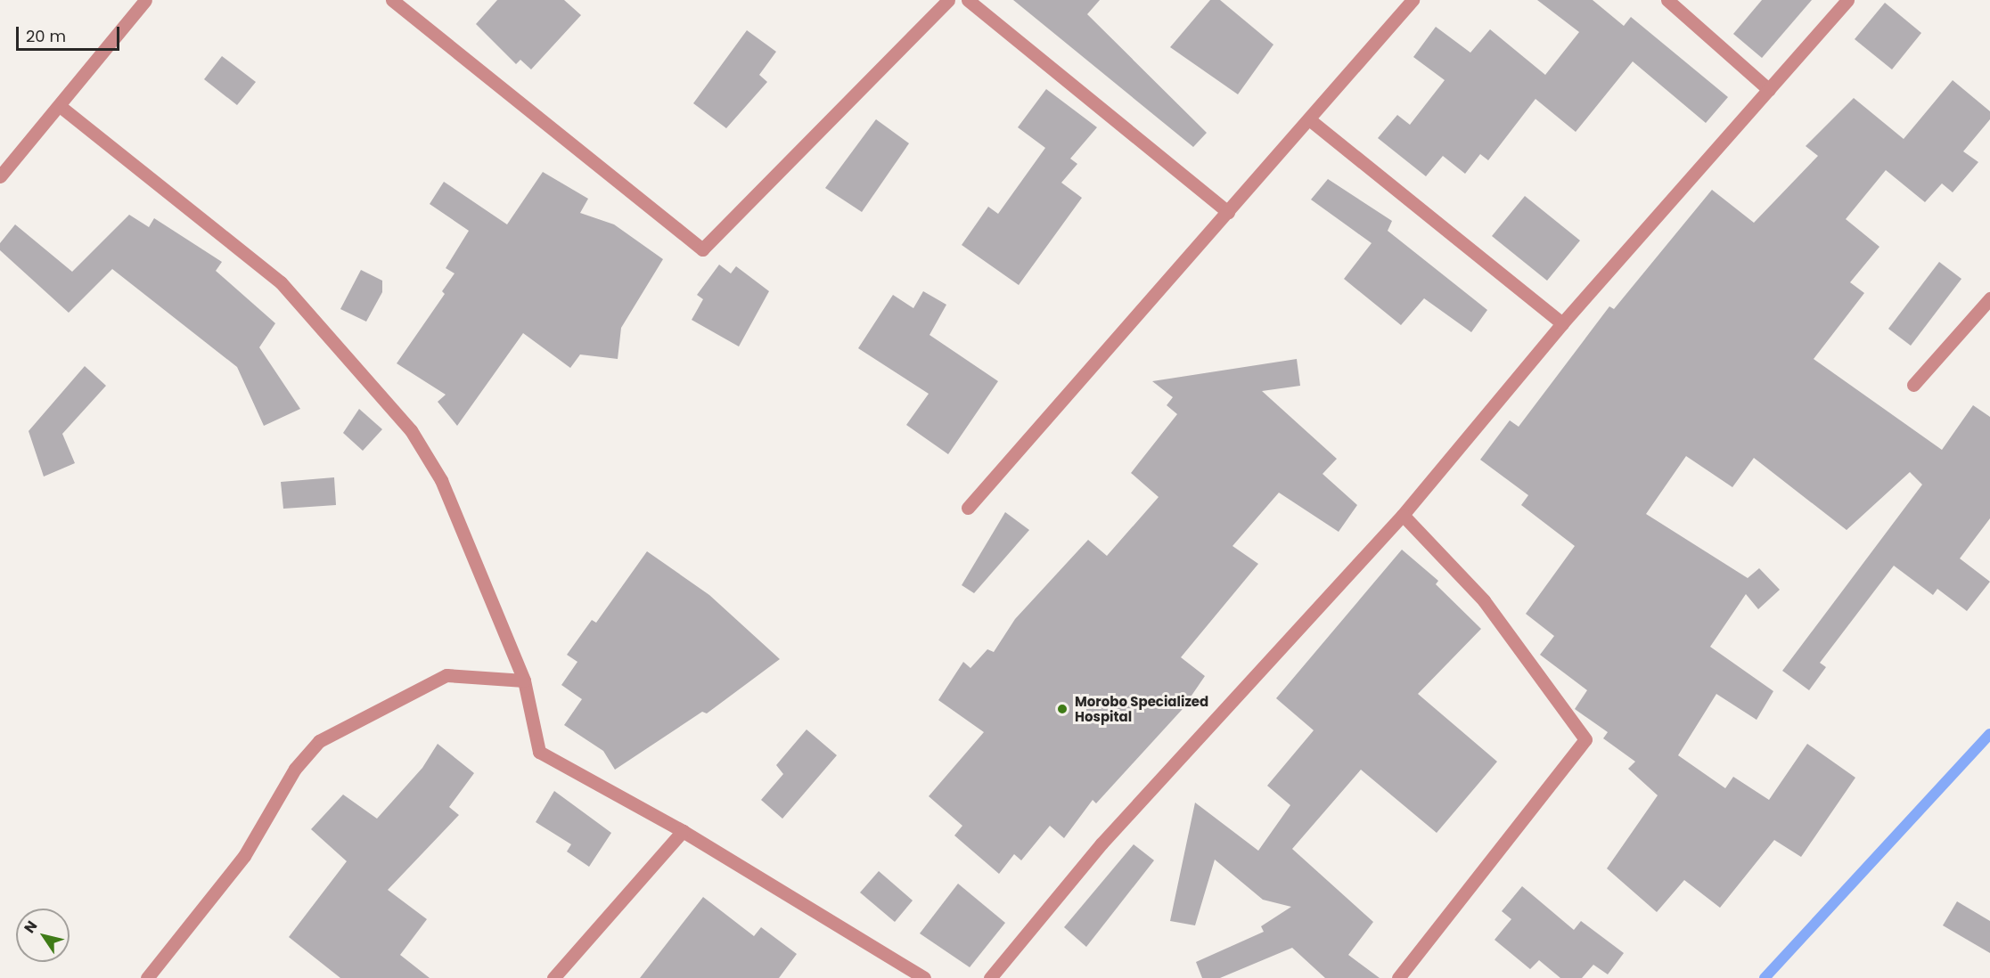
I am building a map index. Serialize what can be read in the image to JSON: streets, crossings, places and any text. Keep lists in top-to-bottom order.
{
  "places": ["Morobo Specialized Hospital"],
  "scale_bar": "20 m",
  "north": "top left"
}
